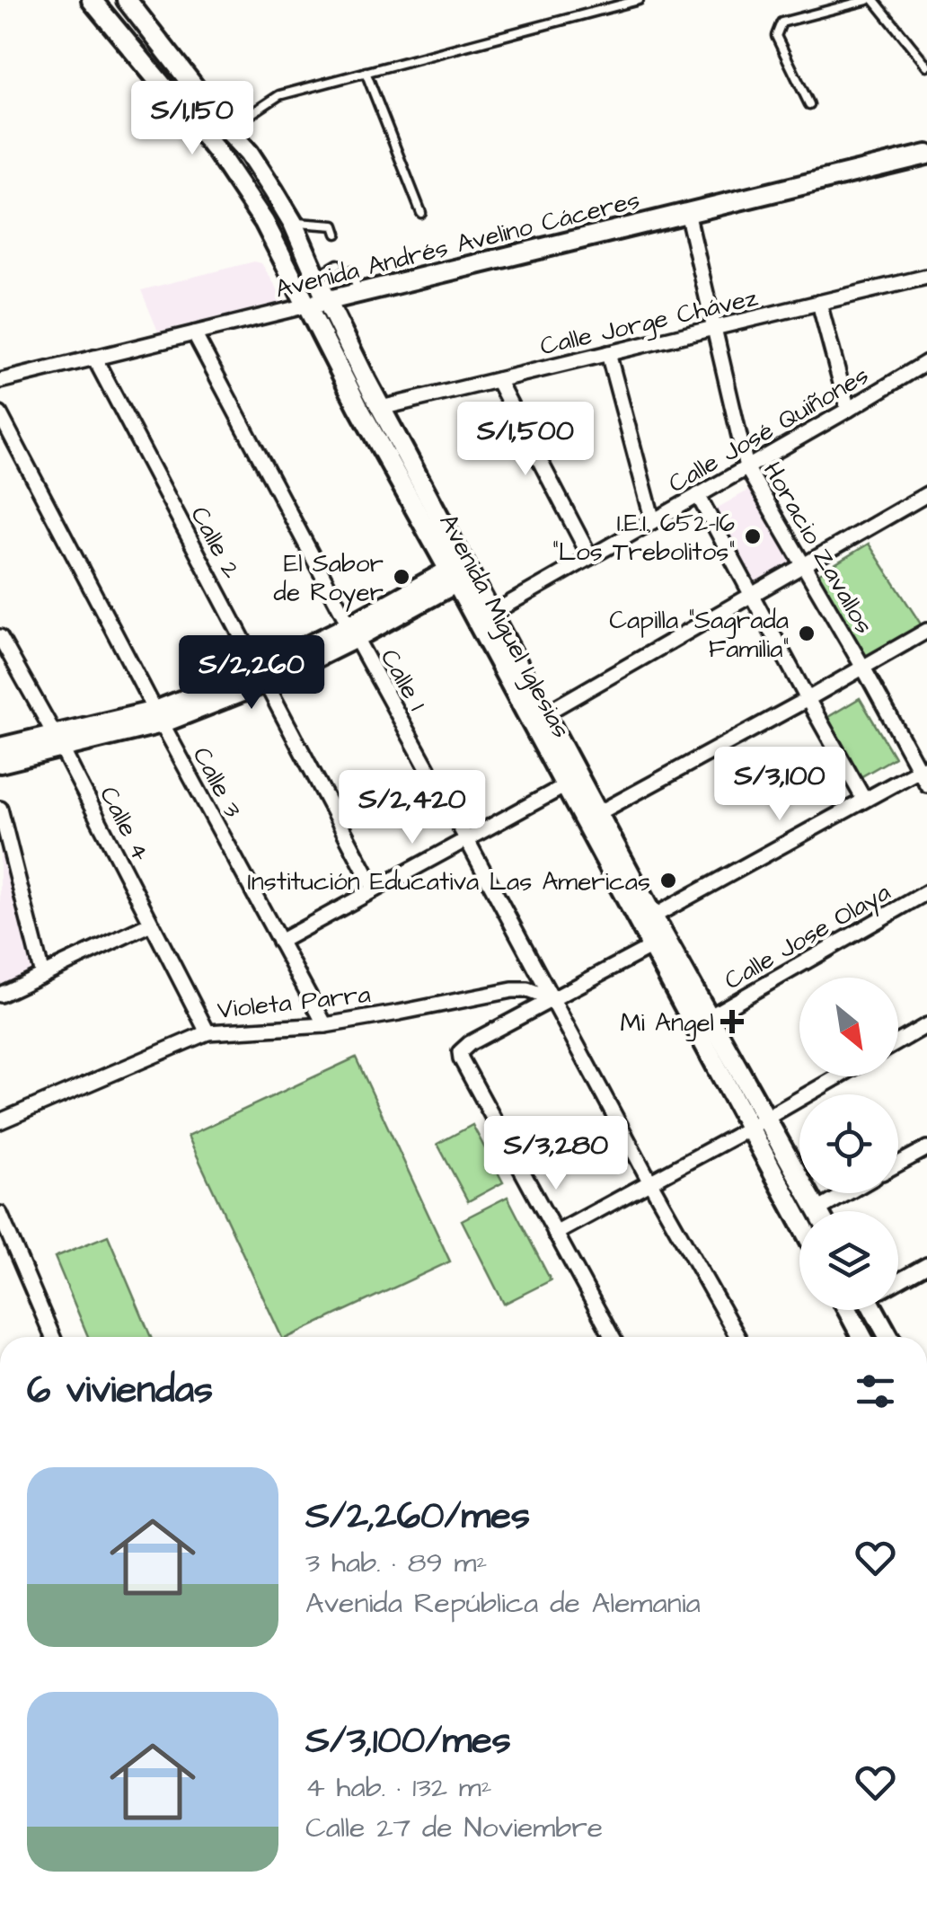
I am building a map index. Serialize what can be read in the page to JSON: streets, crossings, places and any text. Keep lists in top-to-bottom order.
{
  "streets": {
    "main road": ["Avenida Andrés Avelino Cáceres", "Avenida Miguel Iglesias"],
    "street": [
      "Calle Jorge Chávez",
      "Calle José Quiñones",
      "Calle 2",
      "Horacio Zavallos",
      "Calle 1",
      "Calle 3",
      "Calle 4",
      "Calle Jose Olaya",
      "Violeta Parra"
    ]
  },
  "crossings": [
    ["Avenida Andrés Avelino Cáceres", "Calle 2"],
    ["Avenida Andrés Avelino Cáceres", "Horacio Zavallos"],
    ["Avenida Andrés Avelino Cáceres", "Avenida Miguel Iglesias"],
    ["Avenida Andrés Avelino Cáceres", "Calle 1"],
    ["Calle Jorge Chávez", "Horacio Zavallos"],
    ["Calle Jorge Chávez", "Avenida Miguel Iglesias"],
    ["Calle José Quiñones", "Horacio Zavallos"],
    ["Calle José Quiñones", "Avenida Miguel Iglesias"],
    ["Avenida Miguel Iglesias", "Calle Jose Olaya"],
    ["Calle 1", "Violeta Parra"],
    ["Calle 3", "Violeta Parra"],
    ["Calle 4", "Violeta Parra"]
  ],
  "places": {
    "other": [
      "I.E.I. 652-16 \"Los Trebolitos\"",
      "El Sabor de Royer",
      "Capilla \"Sagrada Familia\"",
      "Institución Educativa Las Americas"
    ],
    "health": ["Mi Angel"]
  },
  "north": "bottom right",
  "page": {
    "price": [
      "S/1,150",
      "S/1,500",
      "S/2,260",
      "S/3,100",
      "S/2,420",
      "S/3,280"
    ],
    "heading": "6 viviendas",
    "list": [
      {
        "name": "S/2,260/mes",
        "note": "3 hab. · 89 m² · Avenida República de Alemania"
      },
      {
        "name": "S/3,100/mes",
        "note": "4 hab. · 132 m² · Calle 27 de Noviembre"
      }
    ]
  }
}
